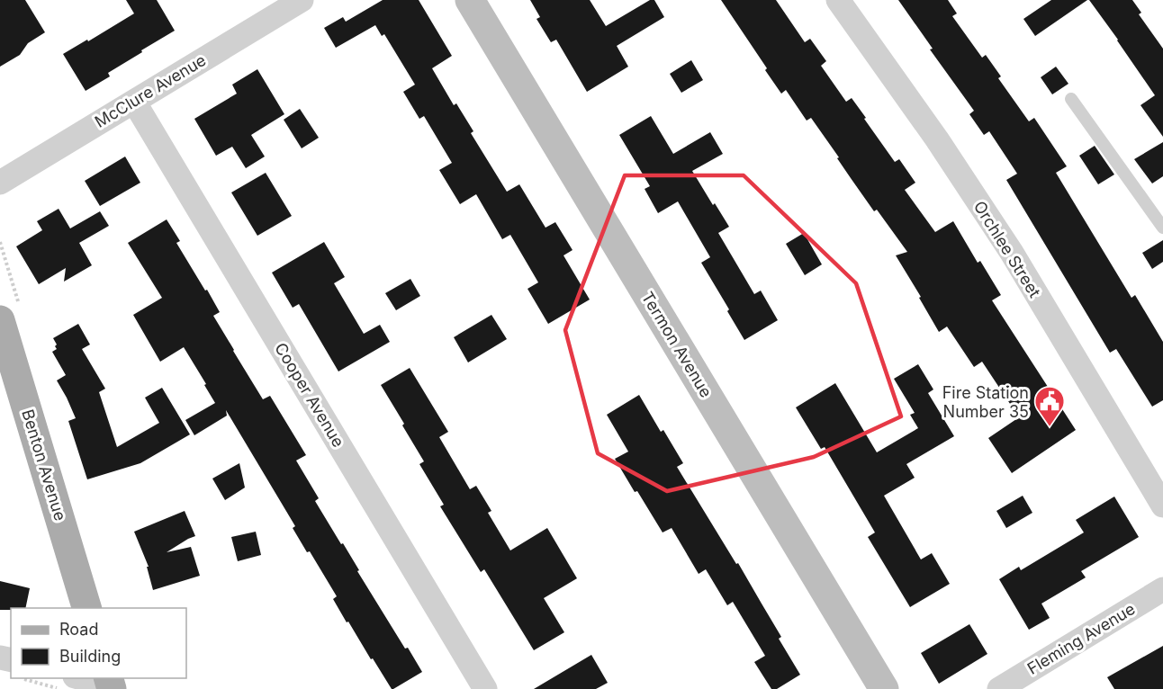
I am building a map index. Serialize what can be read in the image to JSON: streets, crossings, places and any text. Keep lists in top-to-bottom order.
{
  "streets": {
    "main road": ["Benton Avenue"],
    "street": [
      "McClure Avenue",
      "Orchlee Street",
      "Termon Avenue",
      "Cooper Avenue",
      "Fleming Avenue"
    ]
  },
  "crossings": [
    ["McClure Avenue", "Cooper Avenue"]
  ],
  "places": {
    "public building": ["Fire Station Number 35"]
  },
  "legend": ["Road", "Building"]
}
